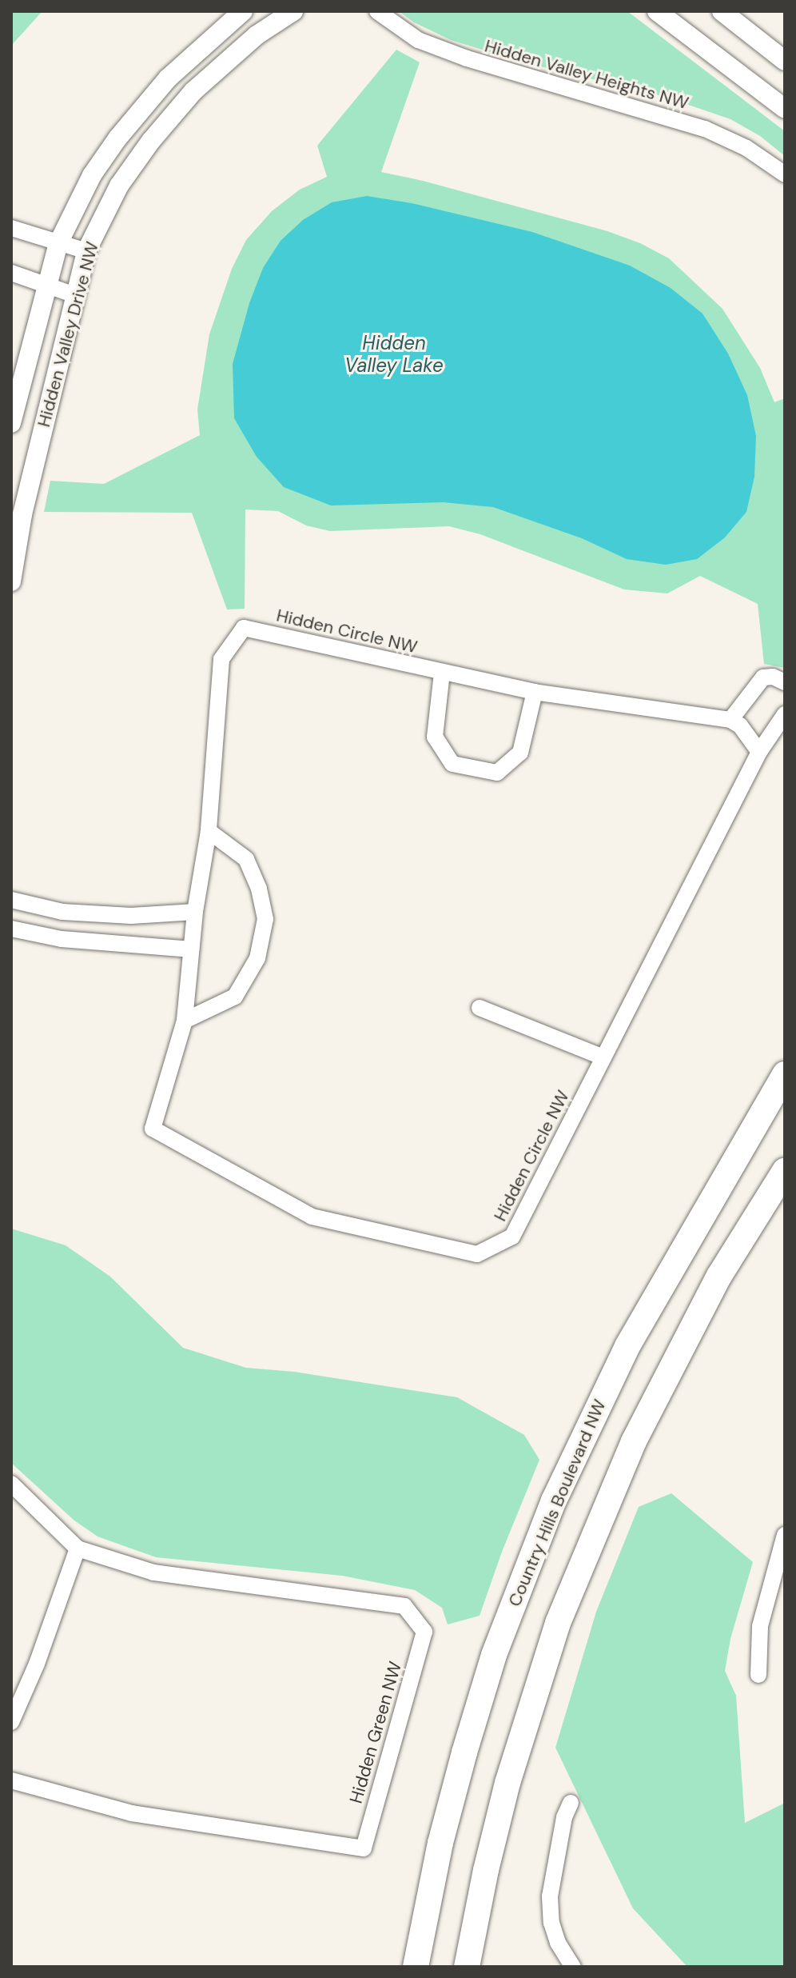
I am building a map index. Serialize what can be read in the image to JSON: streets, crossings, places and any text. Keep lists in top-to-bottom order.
{
  "streets": {
    "main road": ["Country Hills Boulevard NW"],
    "street": [
      "Hidden Valley Heights NW",
      "Hidden Valley Drive NW",
      "Hidden Circle NW",
      "Hidden Green NW"
    ]
  },
  "water": ["Hidden Valley Lake"]
}
